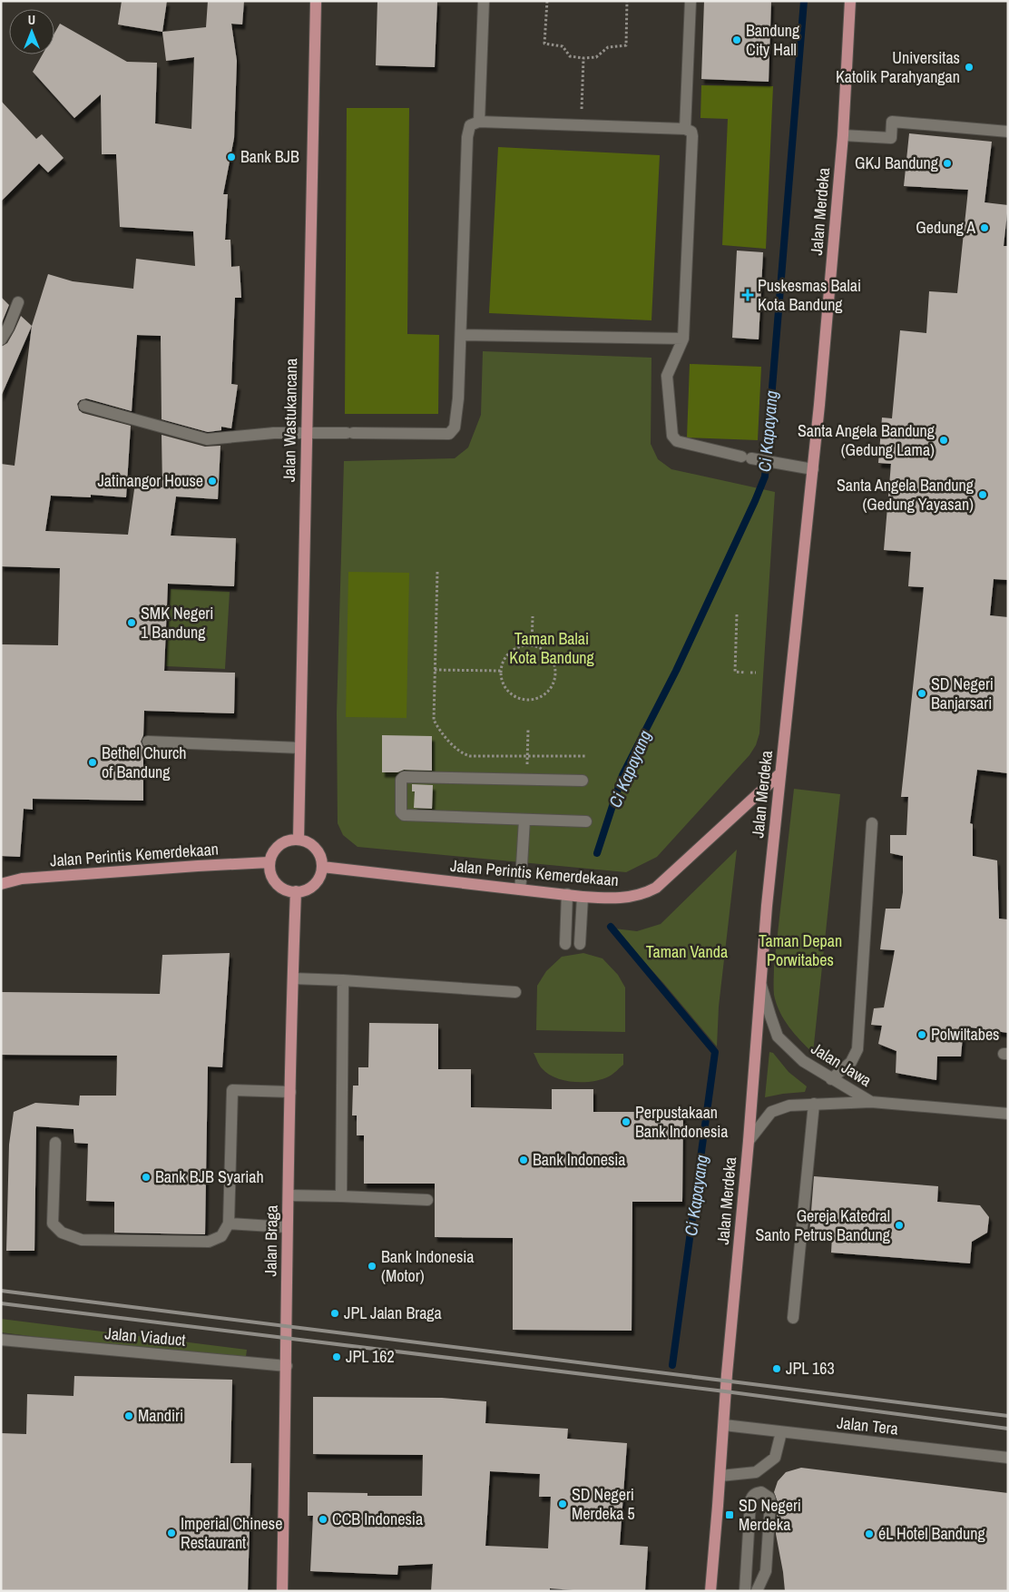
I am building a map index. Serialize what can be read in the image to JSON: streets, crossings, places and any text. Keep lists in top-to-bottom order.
{
  "streets": {
    "main road": [
      "Jalan Merdeka",
      "Jalan Wastukancana",
      "Jalan Perintis Kemerdekaan",
      "Jalan Braga"
    ],
    "street": ["Jalan Jawa", "Jalan Viaduct", "Jalan Tera"]
  },
  "crossings": [
    ["Jalan Merdeka", "Jalan Perintis Kemerdekaan"],
    ["Jalan Merdeka", "Jalan Jawa"],
    ["Jalan Merdeka", "Jalan Tera"],
    ["Jalan Wastukancana", "Jalan Perintis Kemerdekaan"],
    ["Jalan Wastukancana", "Jalan Braga"],
    ["Jalan Perintis Kemerdekaan", "Jalan Braga"],
    ["Jalan Braga", "Jalan Viaduct"]
  ],
  "water": ["Ci Kapayang"],
  "parks": ["Taman Balai Kota Bandung", "Taman Depan Porwitabes", "Taman Vanda"],
  "places": {
    "other": [
      "Bandung City Hall",
      "Universitas Katolik Parahyangan",
      "Bank BJB",
      "GKJ Bandung",
      "Gedung A",
      "Santa Angela Bandung (Gedung Lama)",
      "Jatinangor House",
      "Santa Angela Bandung (Gedung Yayasan)",
      "SMK Negeri 1 Bandung",
      "SD Negeri Banjarsari",
      "Bethel Church of Bandung",
      "Polwiltabes",
      "Perpustakaan Bank Indonesia",
      "Bank Indonesia",
      "Bank BJB Syariah",
      "Gereja Katedral Santo Petrus Bandung",
      "Bank Indonesia (Motor)",
      "JPL Jalan Braga",
      "JPL 162",
      "JPL 163",
      "Mandiri",
      "SD Negeri Merdeka 5",
      "CCB Indonesia",
      "Imperial Chinese Restaurant",
      "éL Hotel Bandung"
    ],
    "health": ["Puskesmas Balai Kota Bandung"],
    "transit": ["SD Negeri Merdeka"]
  },
  "north": "top"
}
